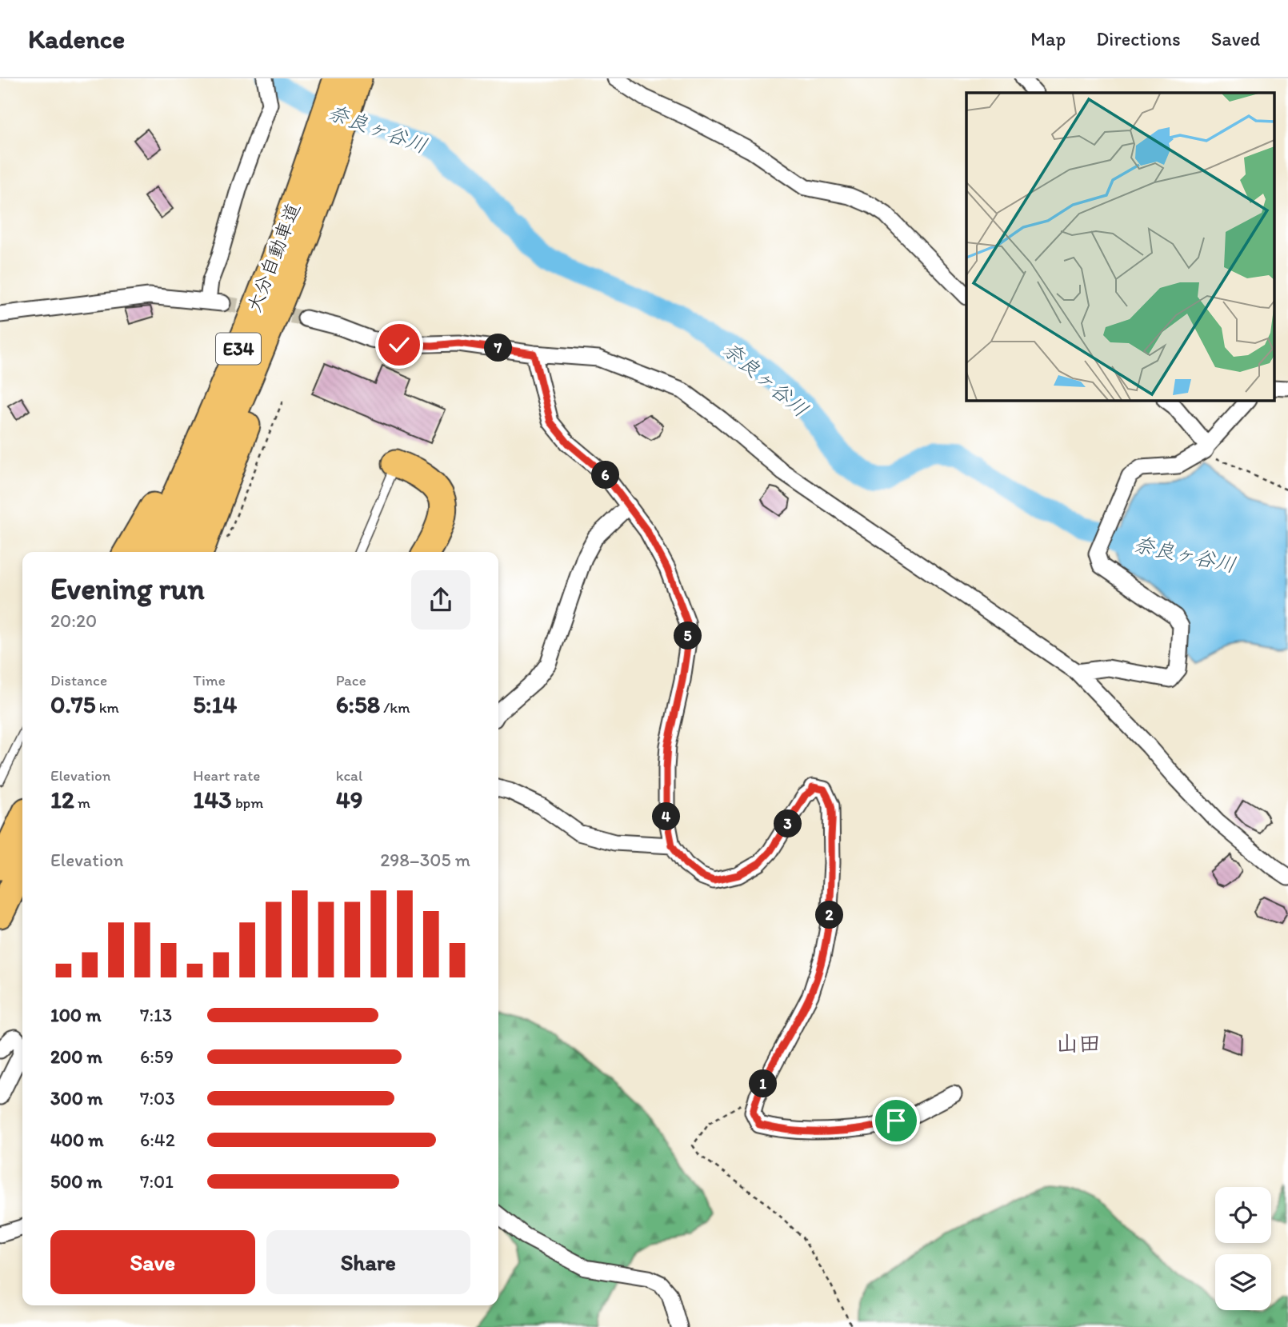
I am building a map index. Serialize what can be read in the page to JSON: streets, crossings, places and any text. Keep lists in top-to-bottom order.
{
  "streets": {
    "highway": ["大分自動車道", "E34"]
  },
  "districts": ["山田"],
  "water": ["奈良ヶ谷川"],
  "page": {
    "header": "Kadence",
    "nav": ["Map", "Directions", "Saved"],
    "pins": [
      "7",
      "6",
      "5",
      "4",
      "3",
      "2",
      "1"
    ],
    "heading": ["Evening run", "20:20"],
    "stats": [
      ["Distance", "0.75 km"],
      ["Time", "5:14"],
      ["Pace", "6:58 /km"],
      ["Elevation", "12 m"],
      ["Heart rate", "143 bpm"],
      ["kcal", "49"]
    ],
    "chart": ["Elevation", "298–305 m"],
    "list": [
      {
        "name": "100 m",
        "note": "7:13"
      },
      {
        "name": "200 m",
        "note": "6:59"
      },
      {
        "name": "300 m",
        "note": "7:03"
      },
      {
        "name": "400 m",
        "note": "6:42"
      },
      {
        "name": "500 m",
        "note": "7:01"
      }
    ],
    "buttons": ["Save", "Share"]
  }
}
